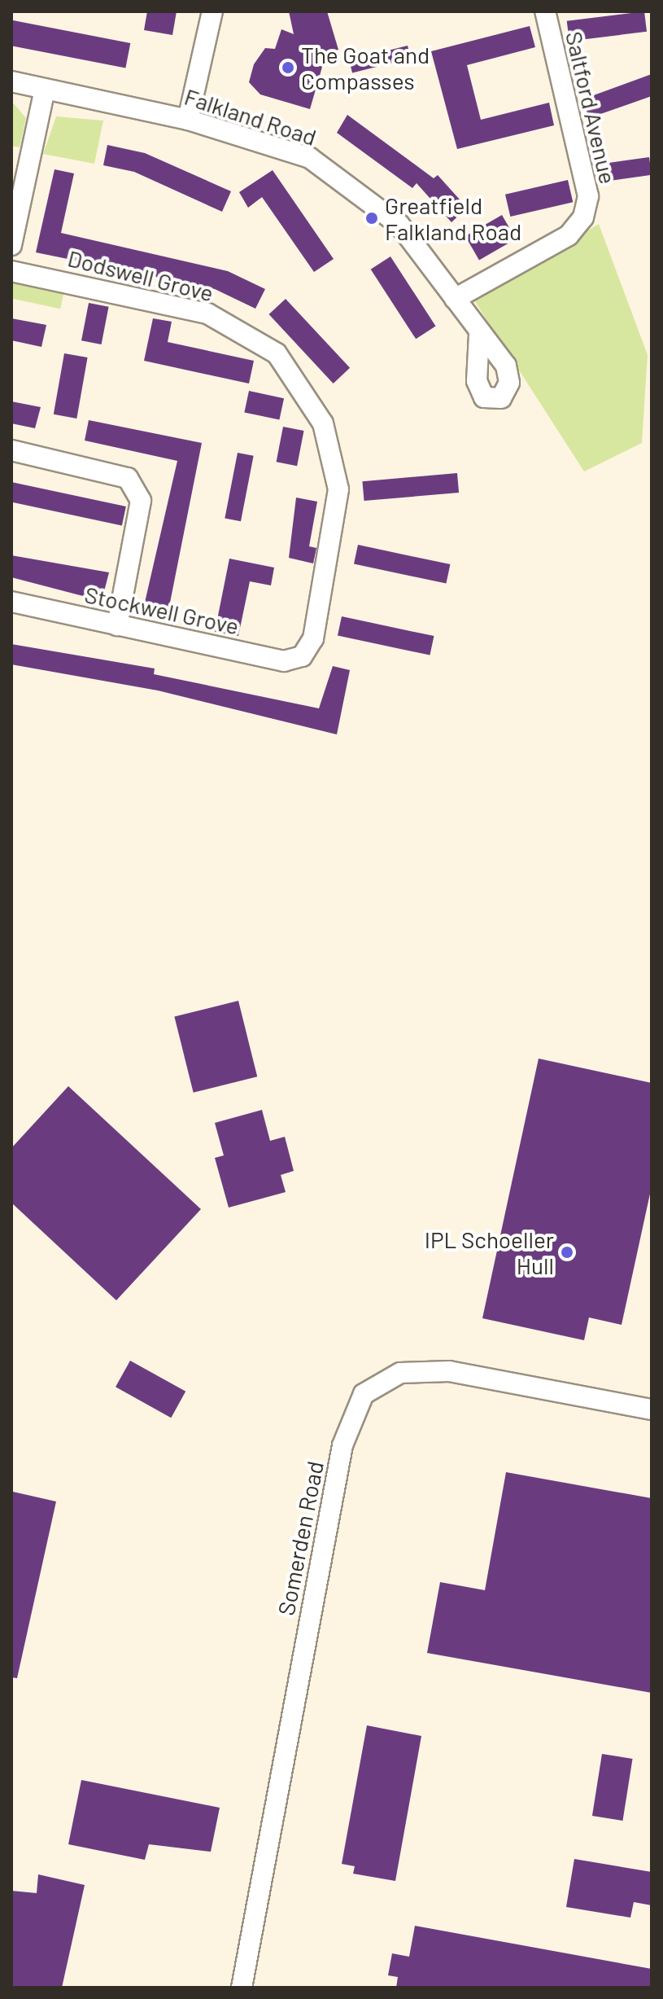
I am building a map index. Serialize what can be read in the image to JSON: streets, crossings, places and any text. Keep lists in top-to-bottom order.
{
  "streets": {
    "street": [
      "Saltford Avenue",
      "Falkland Road",
      "Dodswell Grove",
      "Stockwell Grove",
      "Somerden Road"
    ]
  },
  "crossings": [
    ["Saltford Avenue", "Falkland Road"],
    ["Dodswell Grove", "Stockwell Grove"]
  ],
  "places": ["The Goat and Compasses", "Greatfield Falkland Road", "IPL Schoeller Hull"]
}
